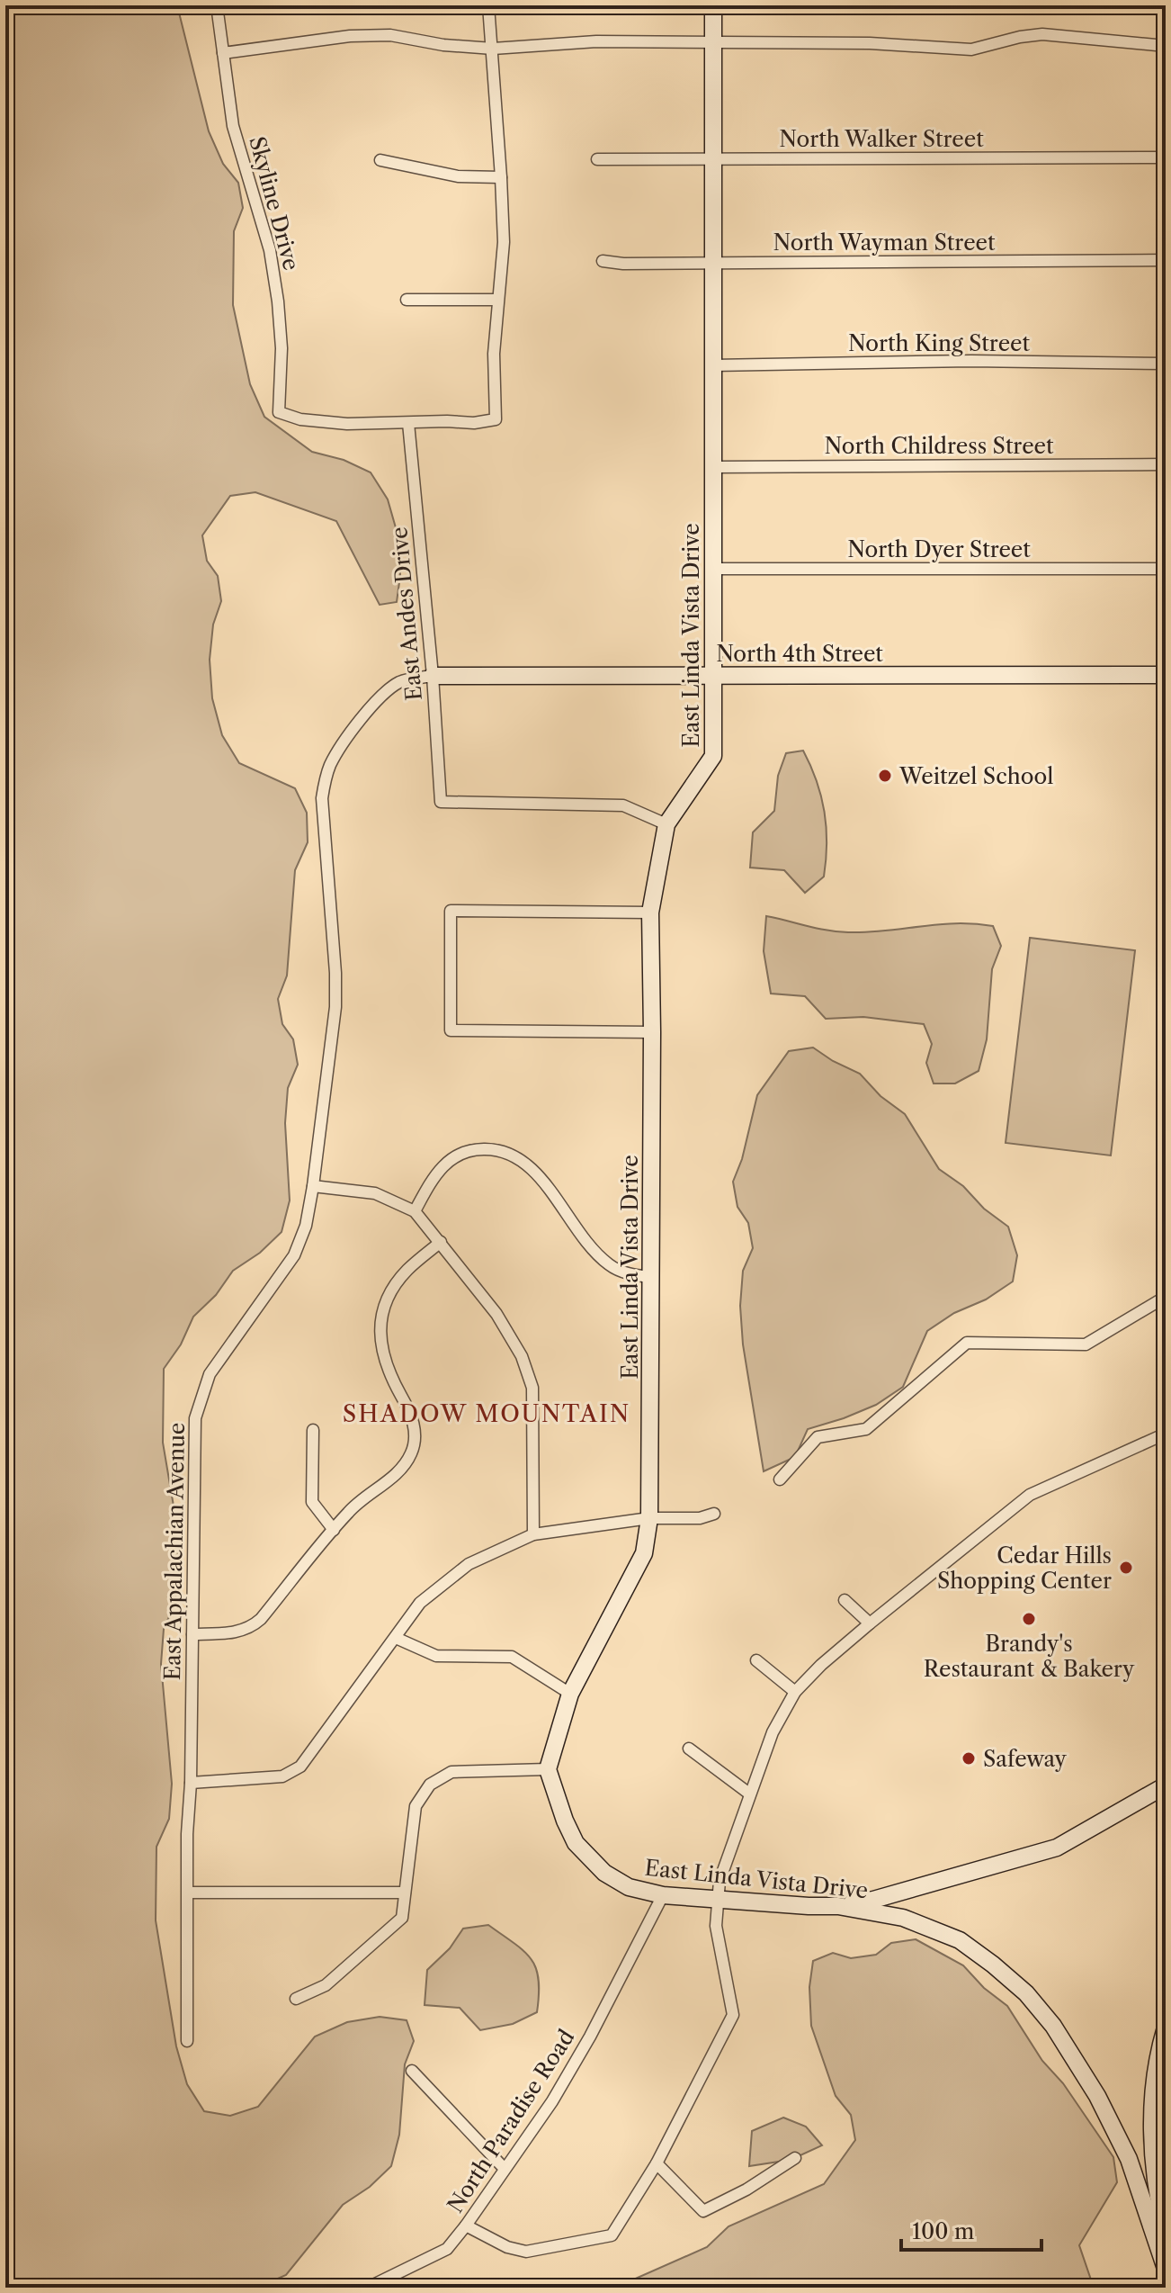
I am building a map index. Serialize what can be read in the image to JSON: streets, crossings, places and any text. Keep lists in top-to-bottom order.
{
  "streets": {
    "street": [
      "North Walker Street",
      "Skyline Drive",
      "North Wayman Street",
      "North King Street",
      "North Childress Street",
      "North Dyer Street",
      "East Andes Drive",
      "East Linda Vista Drive",
      "North 4th Street",
      "East Appalachian Avenue",
      "North Paradise Road"
    ]
  },
  "crossings": [
    ["North Walker Street", "East Linda Vista Drive"],
    ["Skyline Drive", "East Andes Drive"],
    ["North Wayman Street", "East Linda Vista Drive"],
    ["North King Street", "East Linda Vista Drive"],
    ["North Childress Street", "East Linda Vista Drive"],
    ["North Dyer Street", "East Linda Vista Drive"],
    ["East Andes Drive", "East Linda Vista Drive"],
    ["East Andes Drive", "North 4th Street"],
    ["East Andes Drive", "East Appalachian Avenue"],
    ["East Linda Vista Drive", "North 4th Street"],
    ["East Linda Vista Drive", "North Paradise Road"],
    ["North 4th Street", "East Appalachian Avenue"]
  ],
  "districts": ["SHADOW MOUNTAIN"],
  "places": [
    "Weitzel School",
    "Cedar Hills Shopping Center",
    "Brandy's Restaurant & Bakery",
    "Safeway"
  ],
  "scale_bar": "100 m"
}
